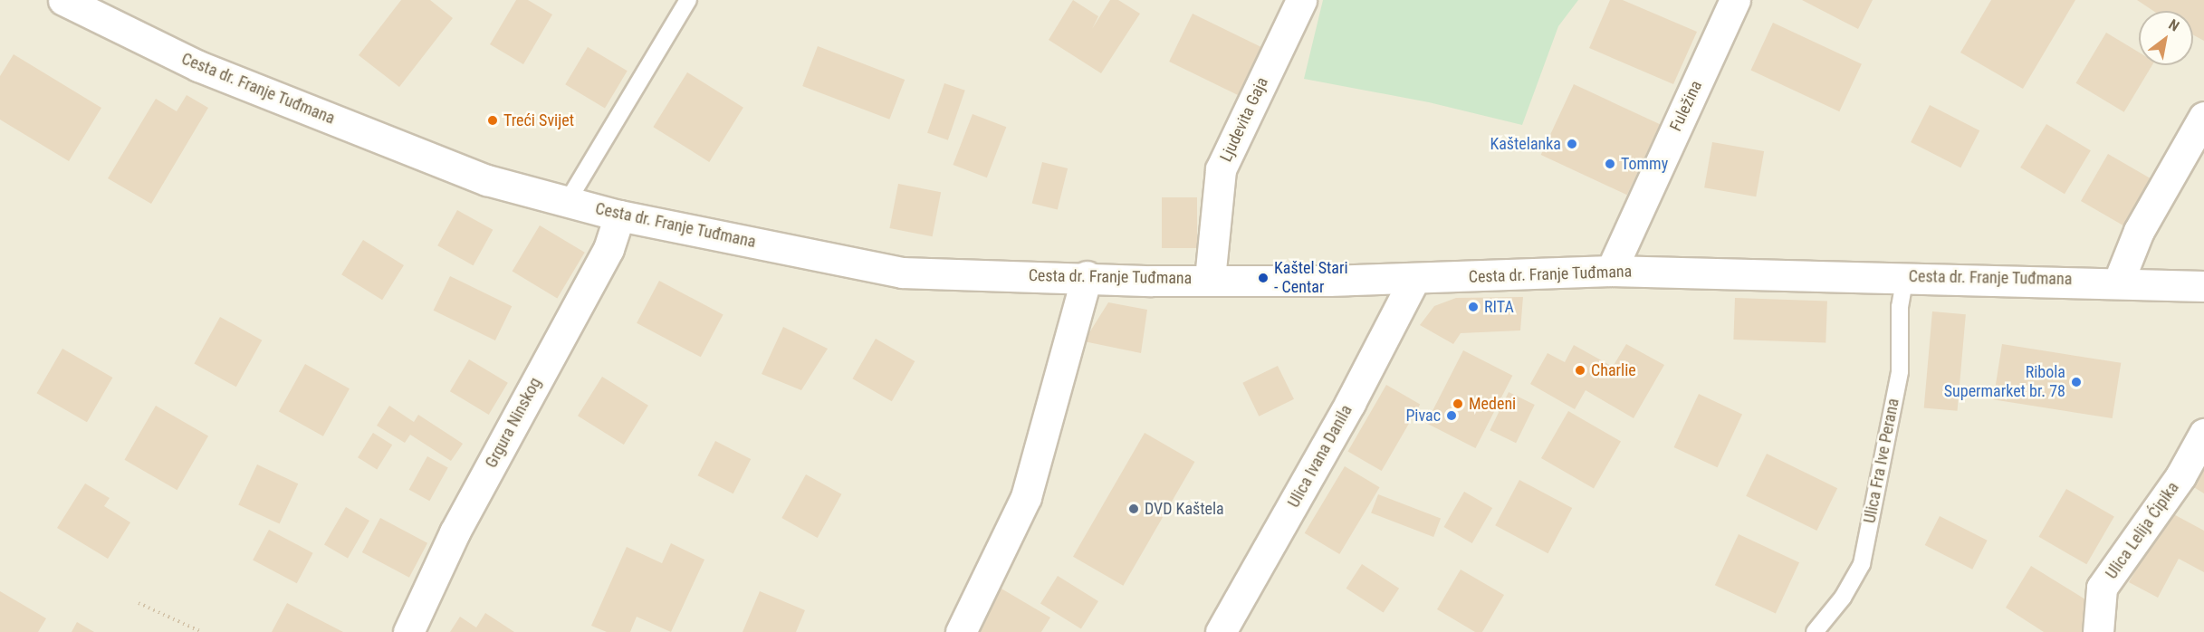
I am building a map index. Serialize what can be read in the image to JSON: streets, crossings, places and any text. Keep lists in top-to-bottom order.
{
  "streets": {
    "main road": [
      "Cesta dr. Franje Tuđmana",
      "Fuležina",
      "Ljudevita Gaja",
      "Grgura Ninskog",
      "Ulica Ivana Danila",
      "Ulica Lelija Ćipika"
    ],
    "lane": ["Ulica Fra Ive Perana"]
  },
  "crossings": [
    ["Cesta dr. Franje Tuđmana", "Fuležina"],
    ["Cesta dr. Franje Tuđmana", "Ljudevita Gaja"],
    ["Cesta dr. Franje Tuđmana", "Grgura Ninskog"],
    ["Cesta dr. Franje Tuđmana", "Ulica Ivana Danila"],
    ["Cesta dr. Franje Tuđmana", "Ulica Fra Ive Perana"]
  ],
  "places": [
    "Treći Svijet",
    "Kaštelanka",
    "Tommy",
    "Kaštel Stari - Centar",
    "RITA",
    "Charlie",
    "Ribola Supermarket br. 78",
    "Medeni",
    "Pivac",
    "DVD Kaštela"
  ],
  "north": "top right"
}
